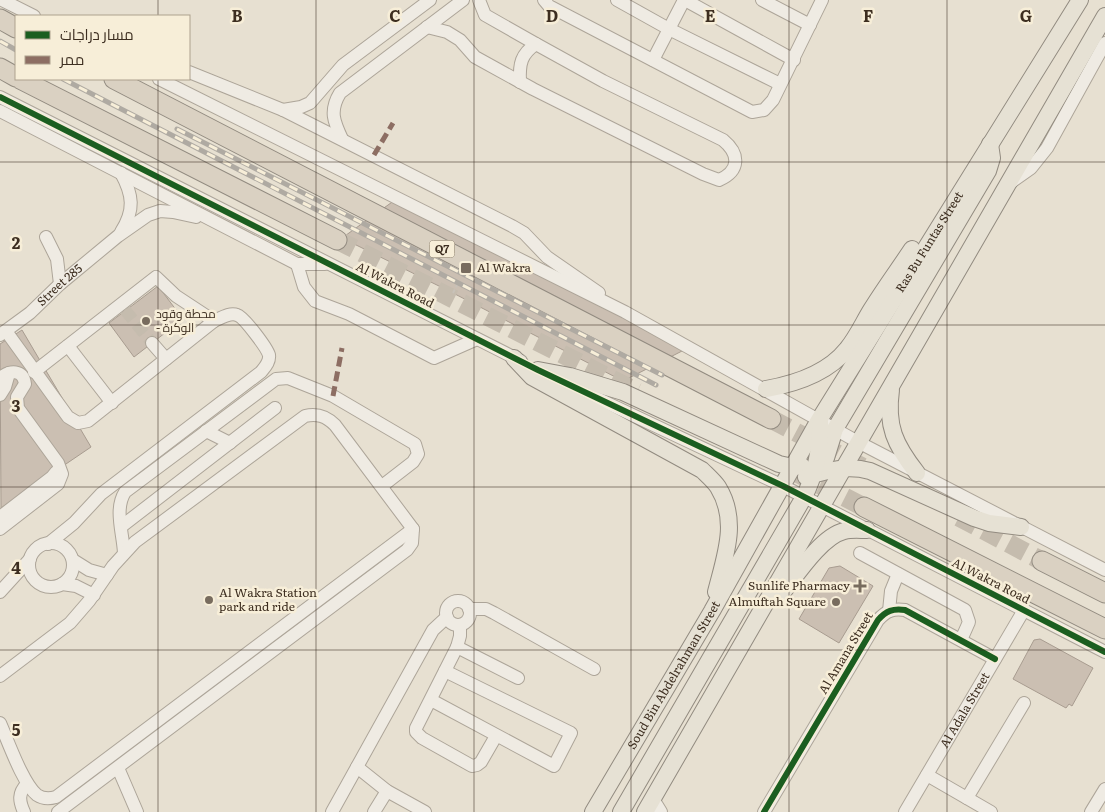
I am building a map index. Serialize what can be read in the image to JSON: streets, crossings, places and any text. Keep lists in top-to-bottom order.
{
  "streets": {
    "highway": ["Q7", "Al Wakra Road"],
    "main road": ["Ras Bu Funtas Street", "Soud Bin Abdelrahman Street"],
    "street": ["Street 285", "Al Amana Street", "Al Adala Street"]
  },
  "crossings": [
    ["Ras Bu Funtas Street", "Al Wakra Road"],
    ["Ras Bu Funtas Street", "Soud Bin Abdelrahman Street"],
    ["Al Wakra Road", "Soud Bin Abdelrahman Street"],
    ["Al Wakra Road", "Al Adala Street"],
    ["Al Amana Street", "Al Adala Street"]
  ],
  "places": {
    "transit": ["Al Wakra"],
    "other": ["محطة وقود - الوكرة", "Al Wakra Station park and ride", "Almuftah Square"],
    "health": ["Sunlife Pharmacy"]
  },
  "legend": ["مسار دراجات", "ممر"],
  "grid": {
    "columns": [
      "B",
      "C",
      "D",
      "E",
      "F",
      "G"
    ],
    "rows": [
      "2",
      "3",
      "4",
      "5"
    ]
  }
}
